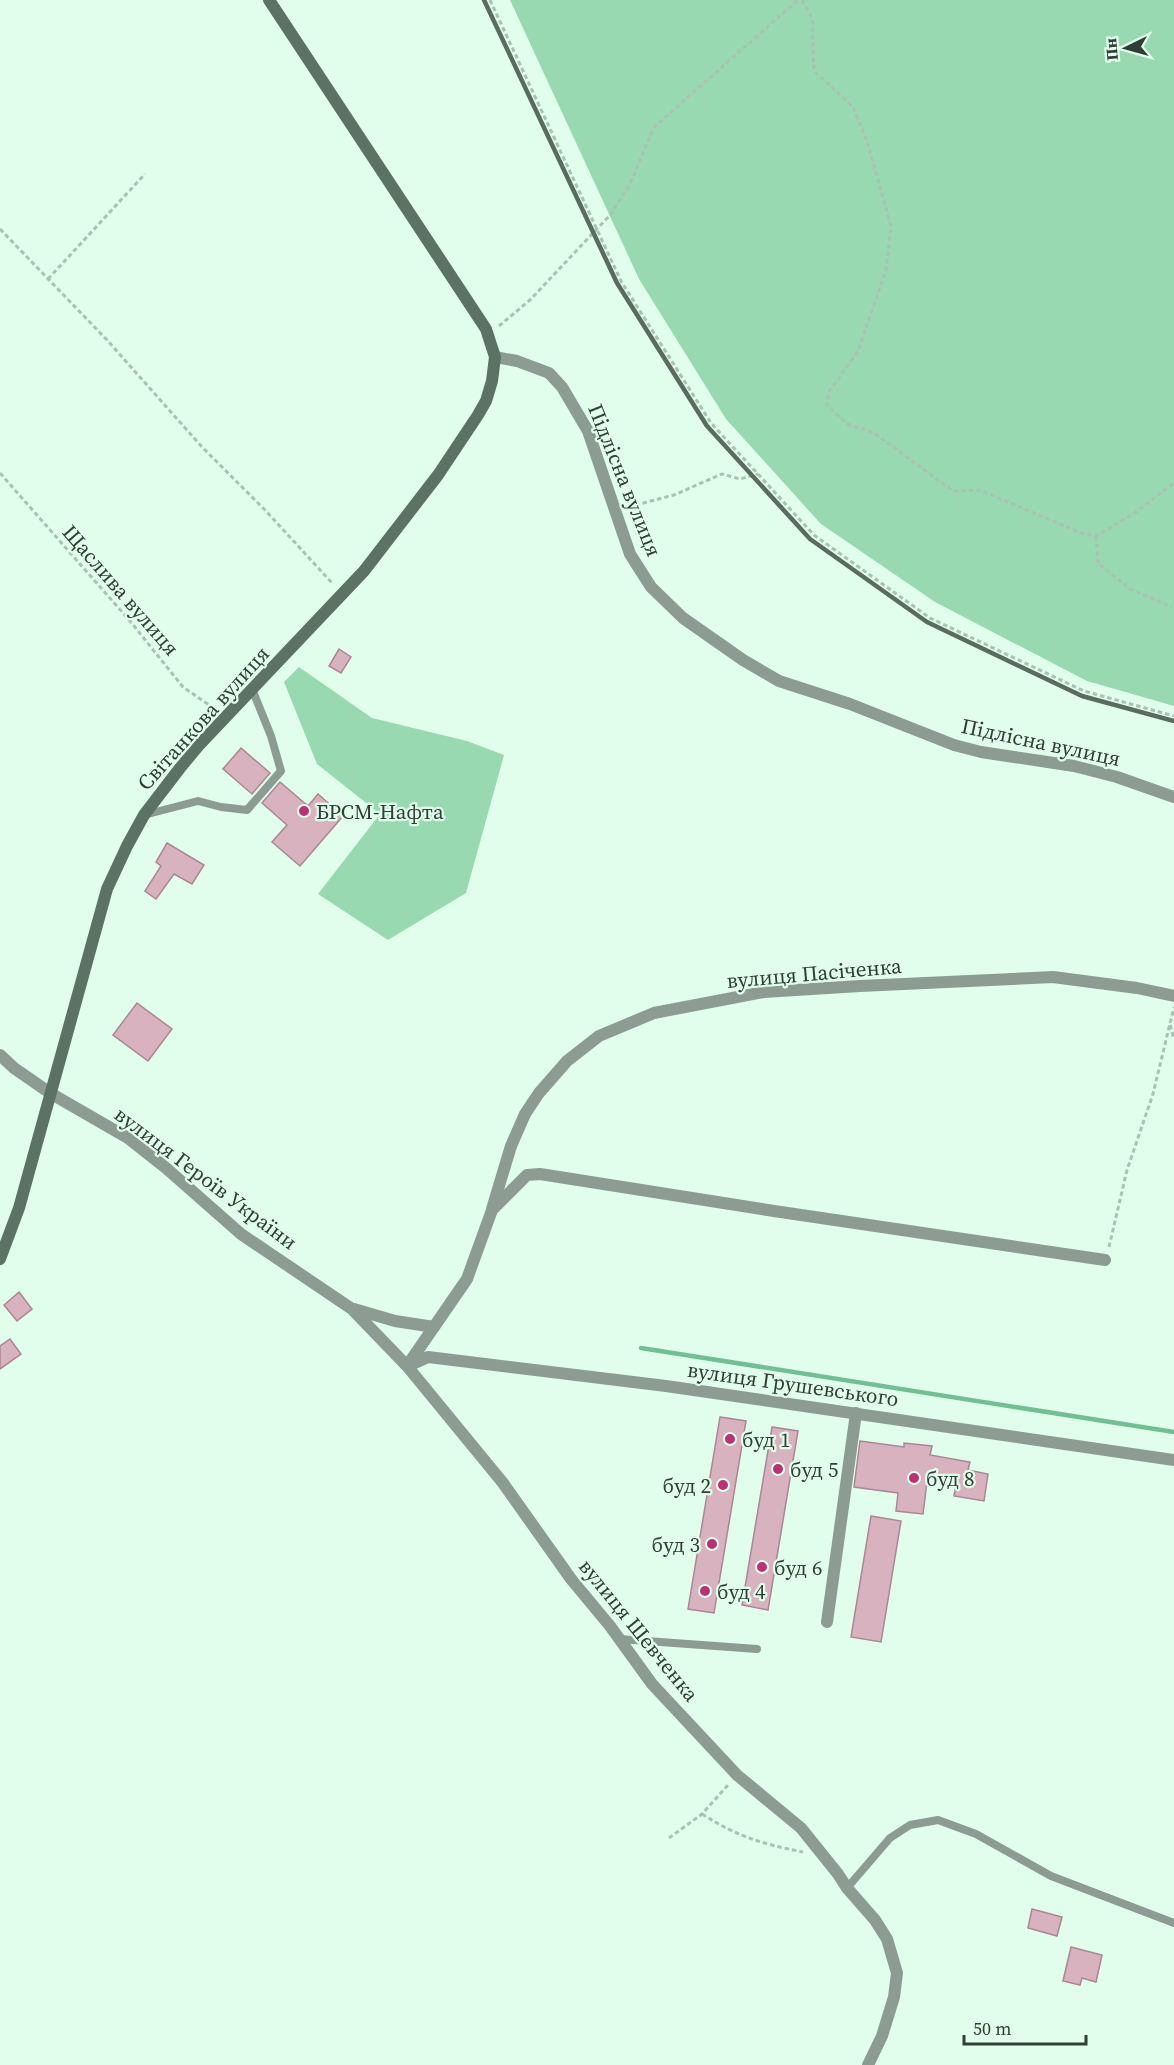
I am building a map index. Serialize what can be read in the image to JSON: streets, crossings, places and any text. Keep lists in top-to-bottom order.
{
  "streets": {
    "main road": ["Світанкова вулиця"],
    "street": [
      "Підлісна вулиця",
      "вулиця Пасіченка",
      "вулиця Героїв України",
      "вулиця Грушевського",
      "вулиця Шевченка"
    ],
    "path": ["Щаслива вулиця"]
  },
  "crossings": [
    ["Підлісна вулиця", "Світанкова вулиця"],
    ["Щаслива вулиця", "Світанкова вулиця"],
    ["Світанкова вулиця", "вулиця Героїв України"],
    ["вулиця Пасіченка", "вулиця Героїв України"],
    ["вулиця Пасіченка", "вулиця Грушевського"],
    ["вулиця Пасіченка", "вулиця Шевченка"],
    ["вулиця Героїв України", "вулиця Грушевського"],
    ["вулиця Героїв України", "вулиця Шевченка"],
    ["вулиця Грушевського", "вулиця Шевченка"]
  ],
  "places": [
    "БРСМ-Нафта",
    "буд 1",
    "буд 5",
    "буд 8",
    "буд 2",
    "буд 3",
    "буд 6",
    "буд 4"
  ],
  "scale_bar": "50 m",
  "north": "left"
}
